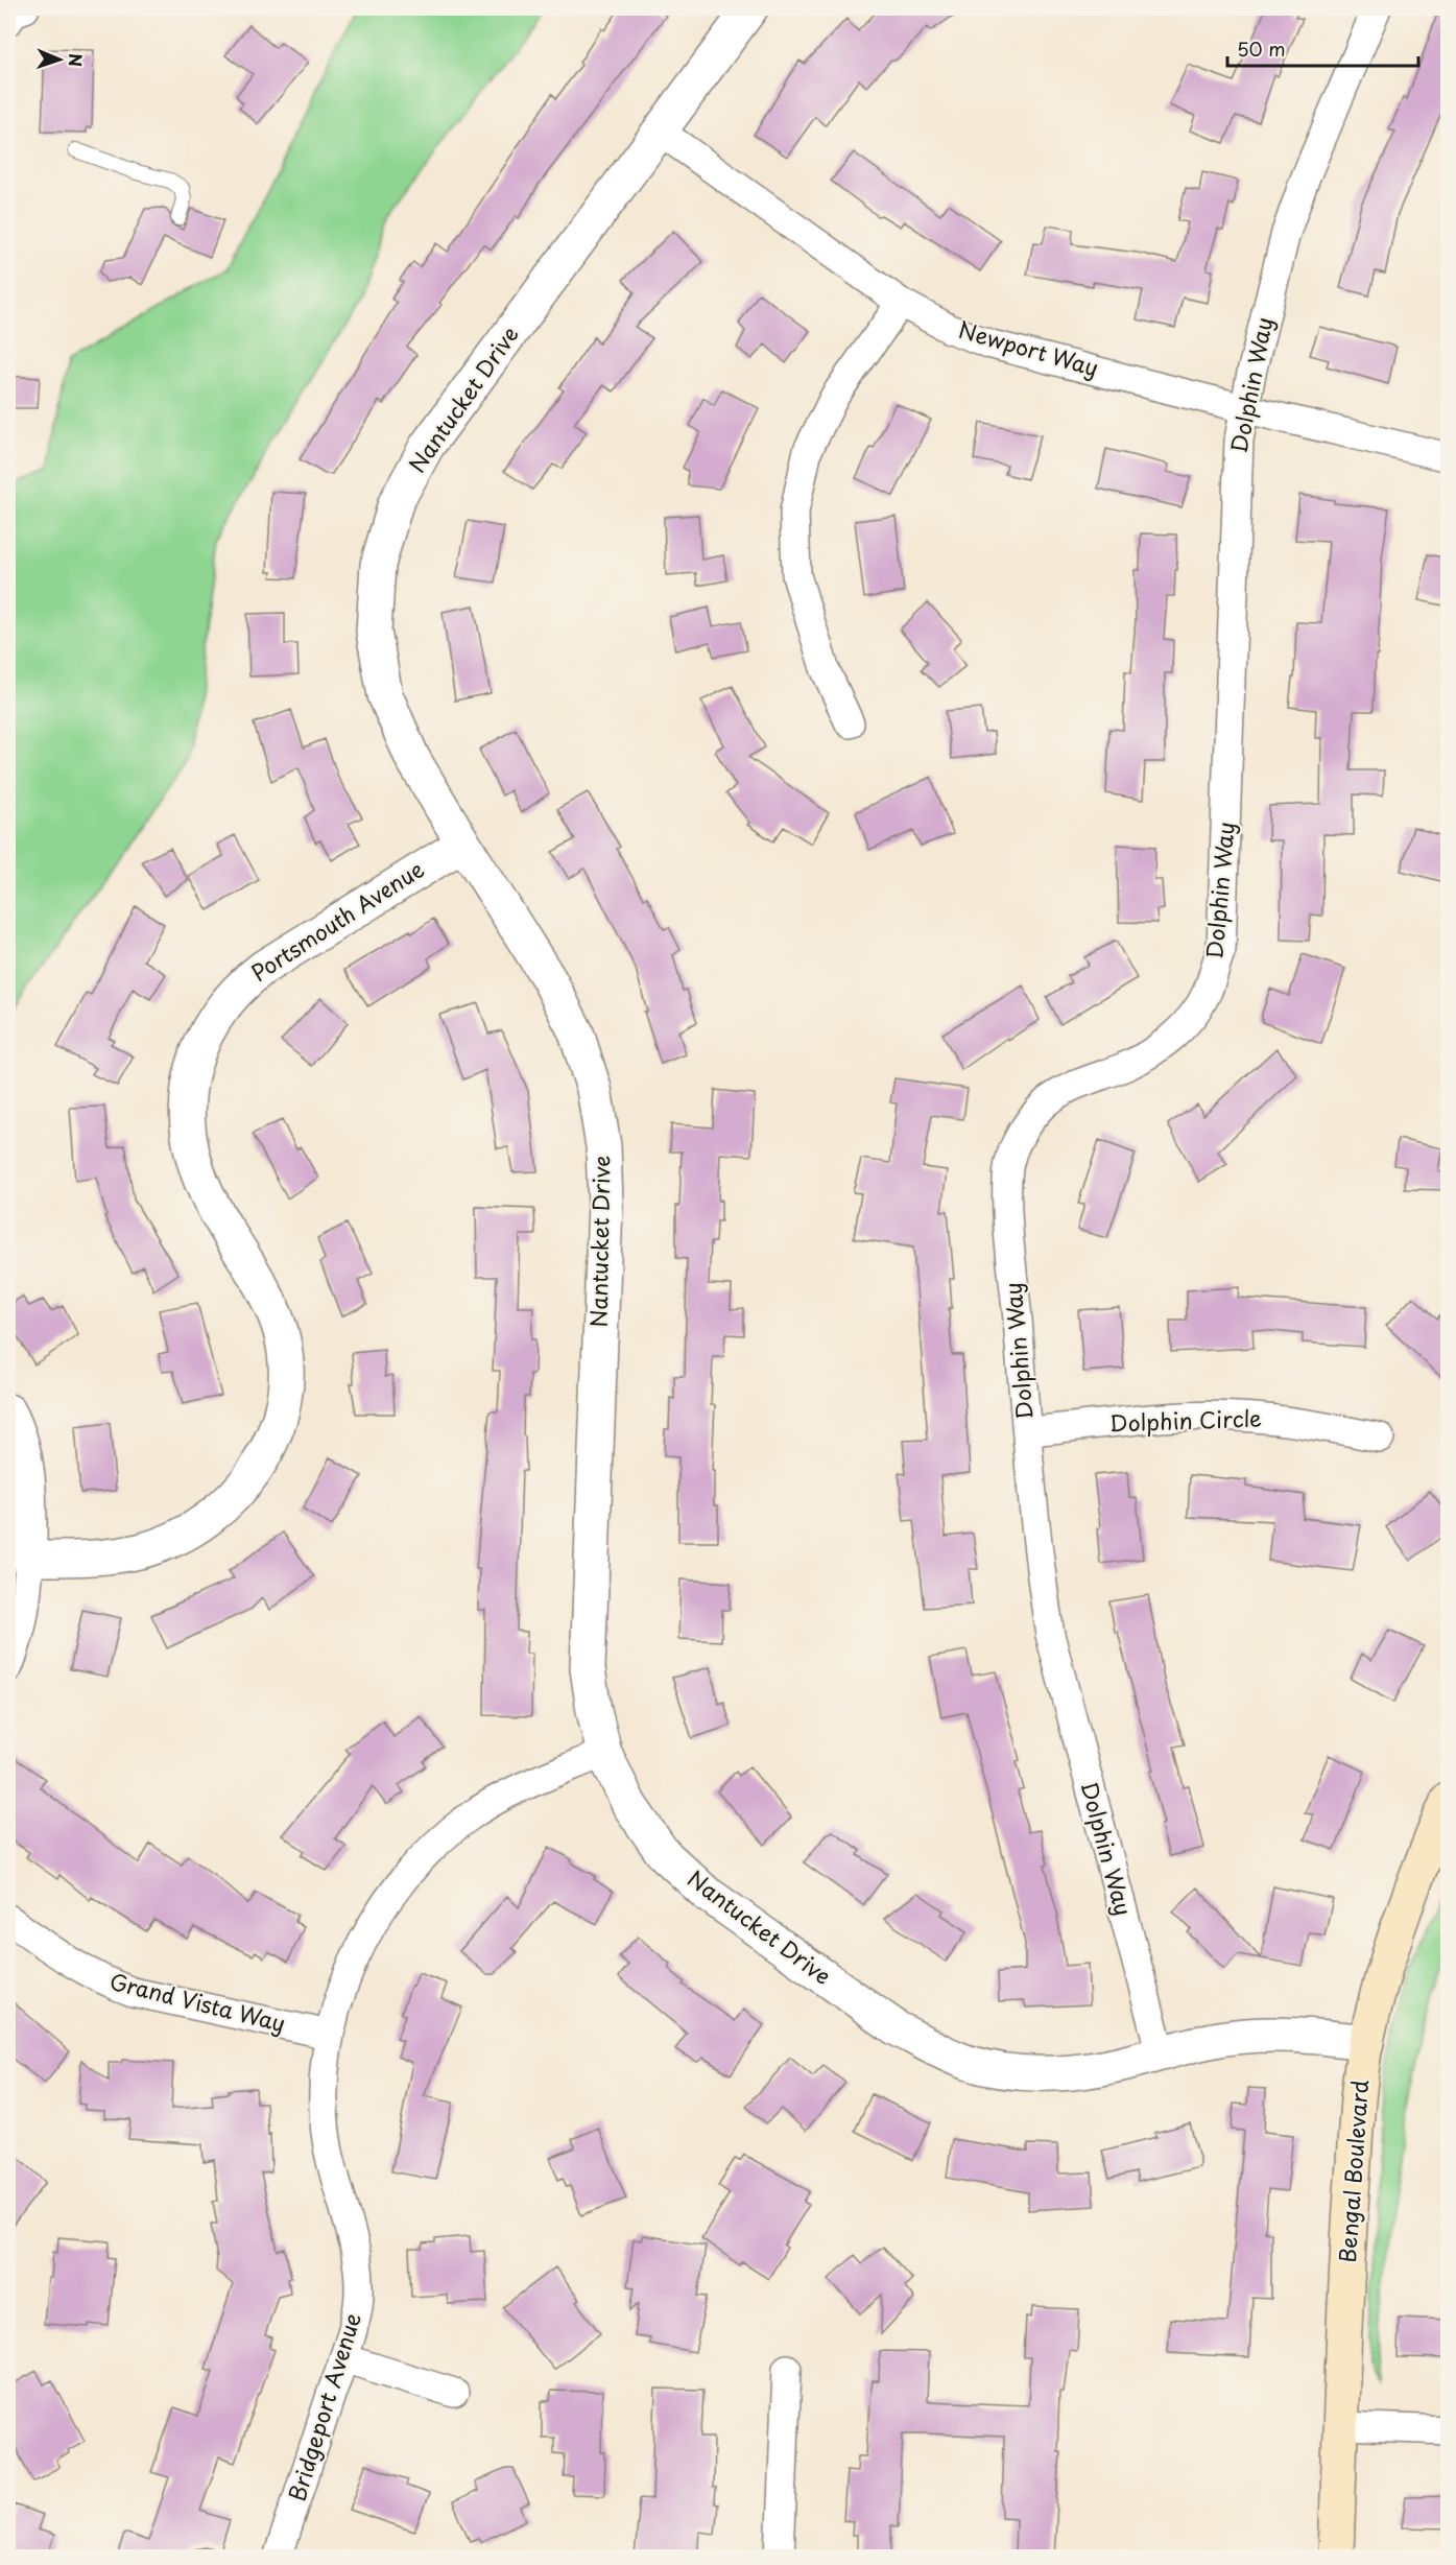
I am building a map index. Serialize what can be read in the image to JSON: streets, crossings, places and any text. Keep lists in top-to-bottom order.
{
  "streets": {
    "main road": ["Bengal Boulevard"],
    "street": [
      "Newport Way",
      "Dolphin Way",
      "Nantucket Drive",
      "Portsmouth Avenue",
      "Dolphin Circle",
      "Grand Vista Way",
      "Bridgeport Avenue"
    ]
  },
  "crossings": [
    ["Newport Way", "Dolphin Way"],
    ["Newport Way", "Nantucket Drive"],
    ["Dolphin Way", "Nantucket Drive"],
    ["Dolphin Way", "Dolphin Circle"],
    ["Nantucket Drive", "Portsmouth Avenue"],
    ["Nantucket Drive", "Bengal Boulevard"],
    ["Nantucket Drive", "Bridgeport Avenue"],
    ["Grand Vista Way", "Bridgeport Avenue"]
  ],
  "scale_bar": "50 m",
  "north": "right"
}
